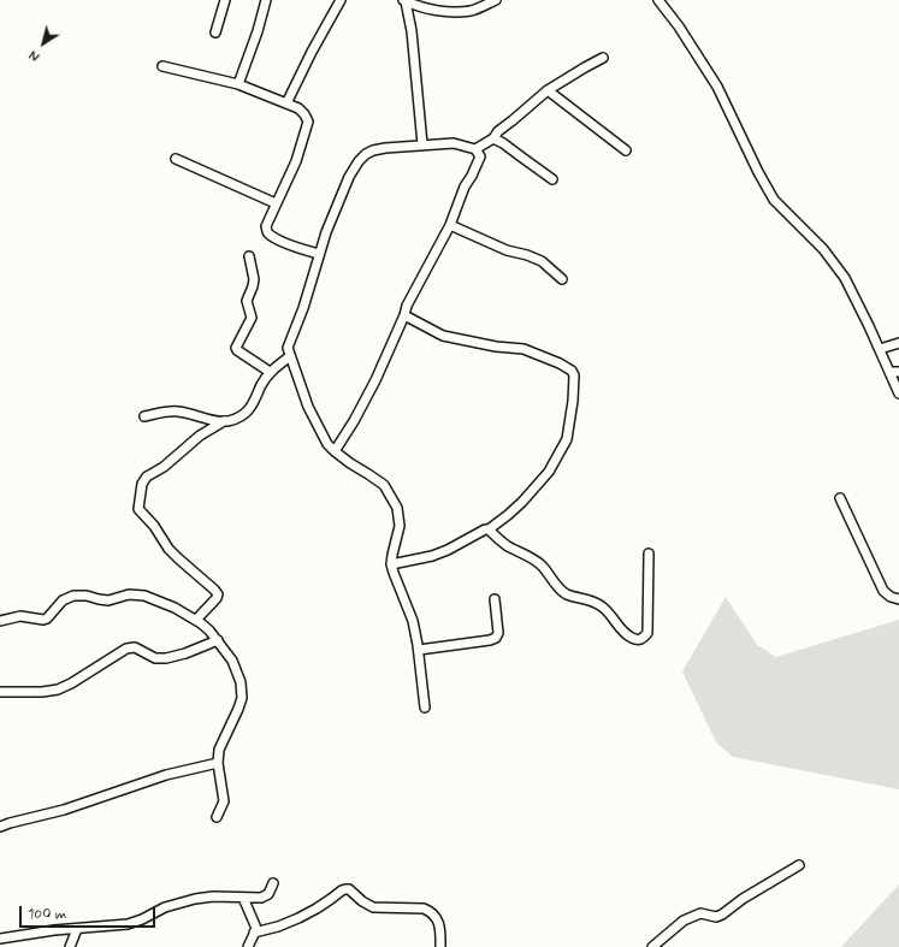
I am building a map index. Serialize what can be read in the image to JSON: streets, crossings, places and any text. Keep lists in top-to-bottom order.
{
  "scale_bar": "100 m",
  "north": "bottom left"
}
